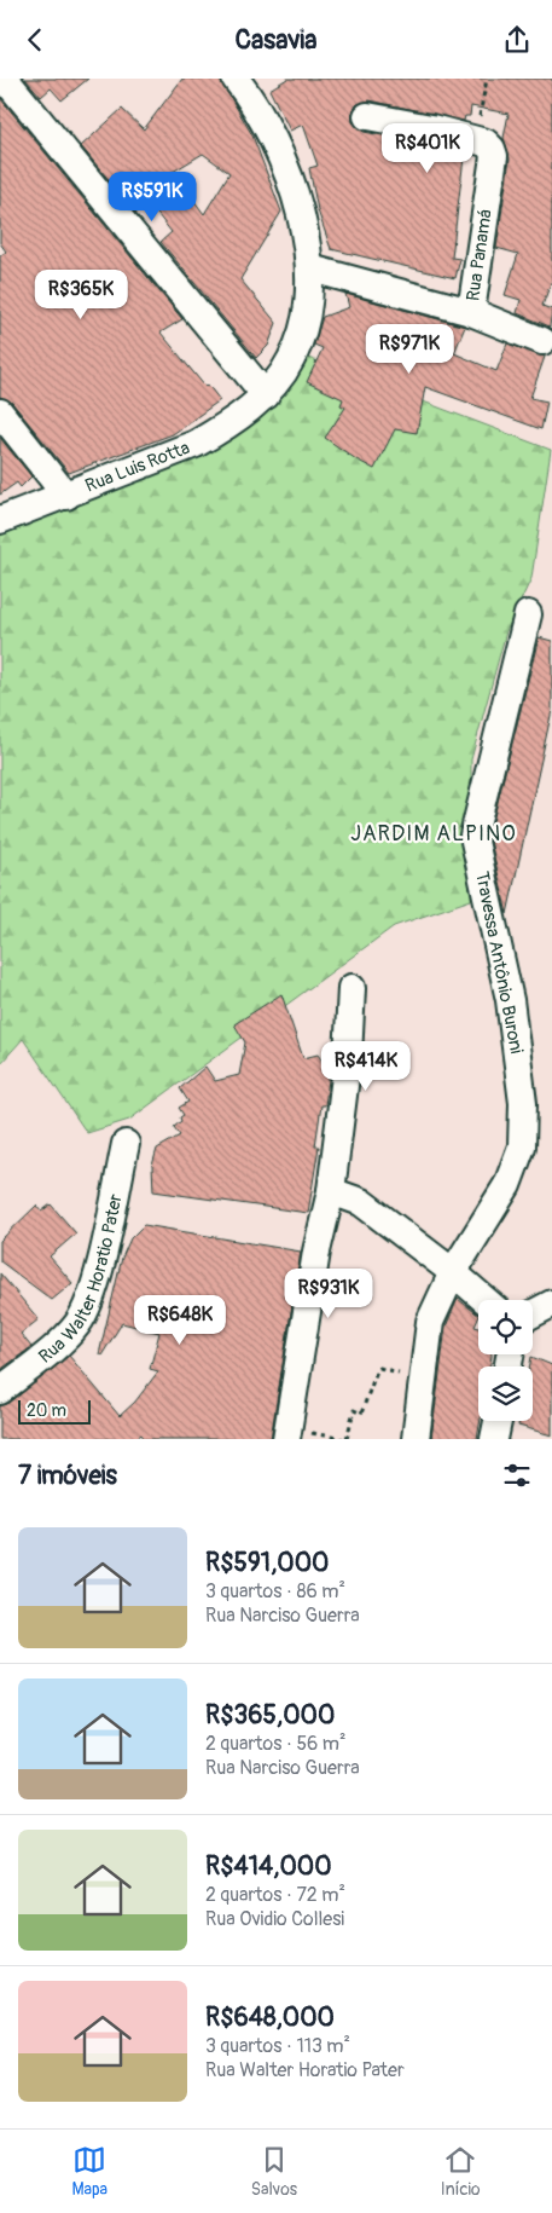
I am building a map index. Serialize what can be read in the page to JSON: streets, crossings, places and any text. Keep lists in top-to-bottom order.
{
  "streets": {
    "street": [
      "Rua Panamá",
      "Rua Luis Rotta",
      "Travessa Antônio Buroni",
      "Rua Walter Horatio Pater"
    ]
  },
  "districts": ["JARDIM ALPINO"],
  "scale_bar": "20 m",
  "page": {
    "header": "Casavia",
    "price": [
      "R$401K",
      "R$591K",
      "R$365K",
      "R$971K",
      "R$414K",
      "R$931K",
      "R$648K"
    ],
    "scale": "20 m",
    "heading": "7 imóveis",
    "list": [
      {
        "name": "R$591,000",
        "note": "3 quartos · 86 m² · Rua Narciso Guerra"
      },
      {
        "name": "R$365,000",
        "note": "2 quartos · 56 m² · Rua Narciso Guerra"
      },
      {
        "name": "R$414,000",
        "note": "2 quartos · 72 m² · Rua Ovidio Collesi"
      },
      {
        "name": "R$648,000",
        "note": "3 quartos · 113 m² · Rua Walter Horatio Pater"
      }
    ],
    "tabs": ["Mapa", "Salvos", "Início"]
  }
}
